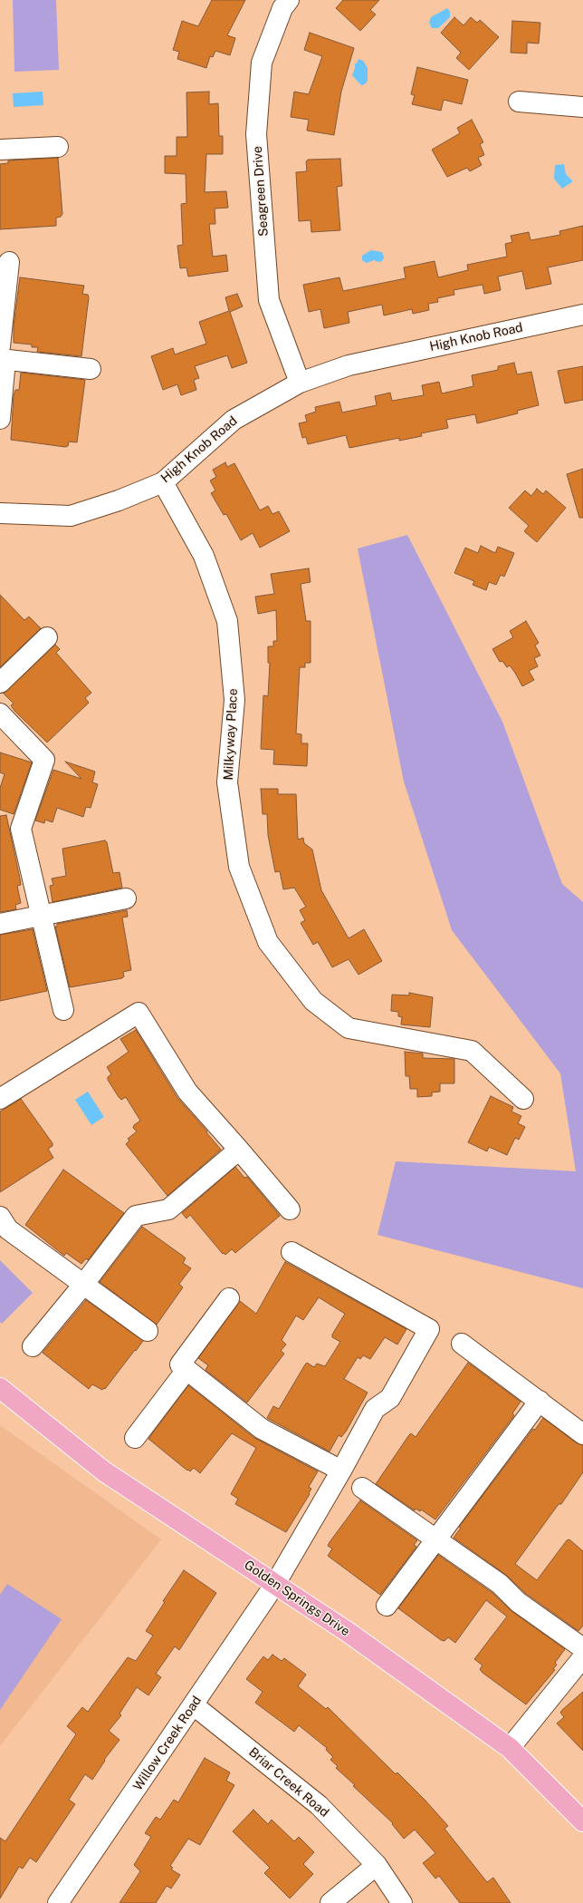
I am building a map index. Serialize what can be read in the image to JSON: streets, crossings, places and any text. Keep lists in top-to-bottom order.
{
  "streets": {
    "main road": ["Golden Springs Drive"],
    "street": [
      "Seagreen Drive",
      "High Knob Road",
      "Milkyway Place",
      "Willow Creek Road",
      "Briar Creek Road"
    ]
  },
  "crossings": [
    ["Seagreen Drive", "High Knob Road"],
    ["High Knob Road", "Milkyway Place"],
    ["Golden Springs Drive", "Willow Creek Road"],
    ["Willow Creek Road", "Briar Creek Road"]
  ]
}
